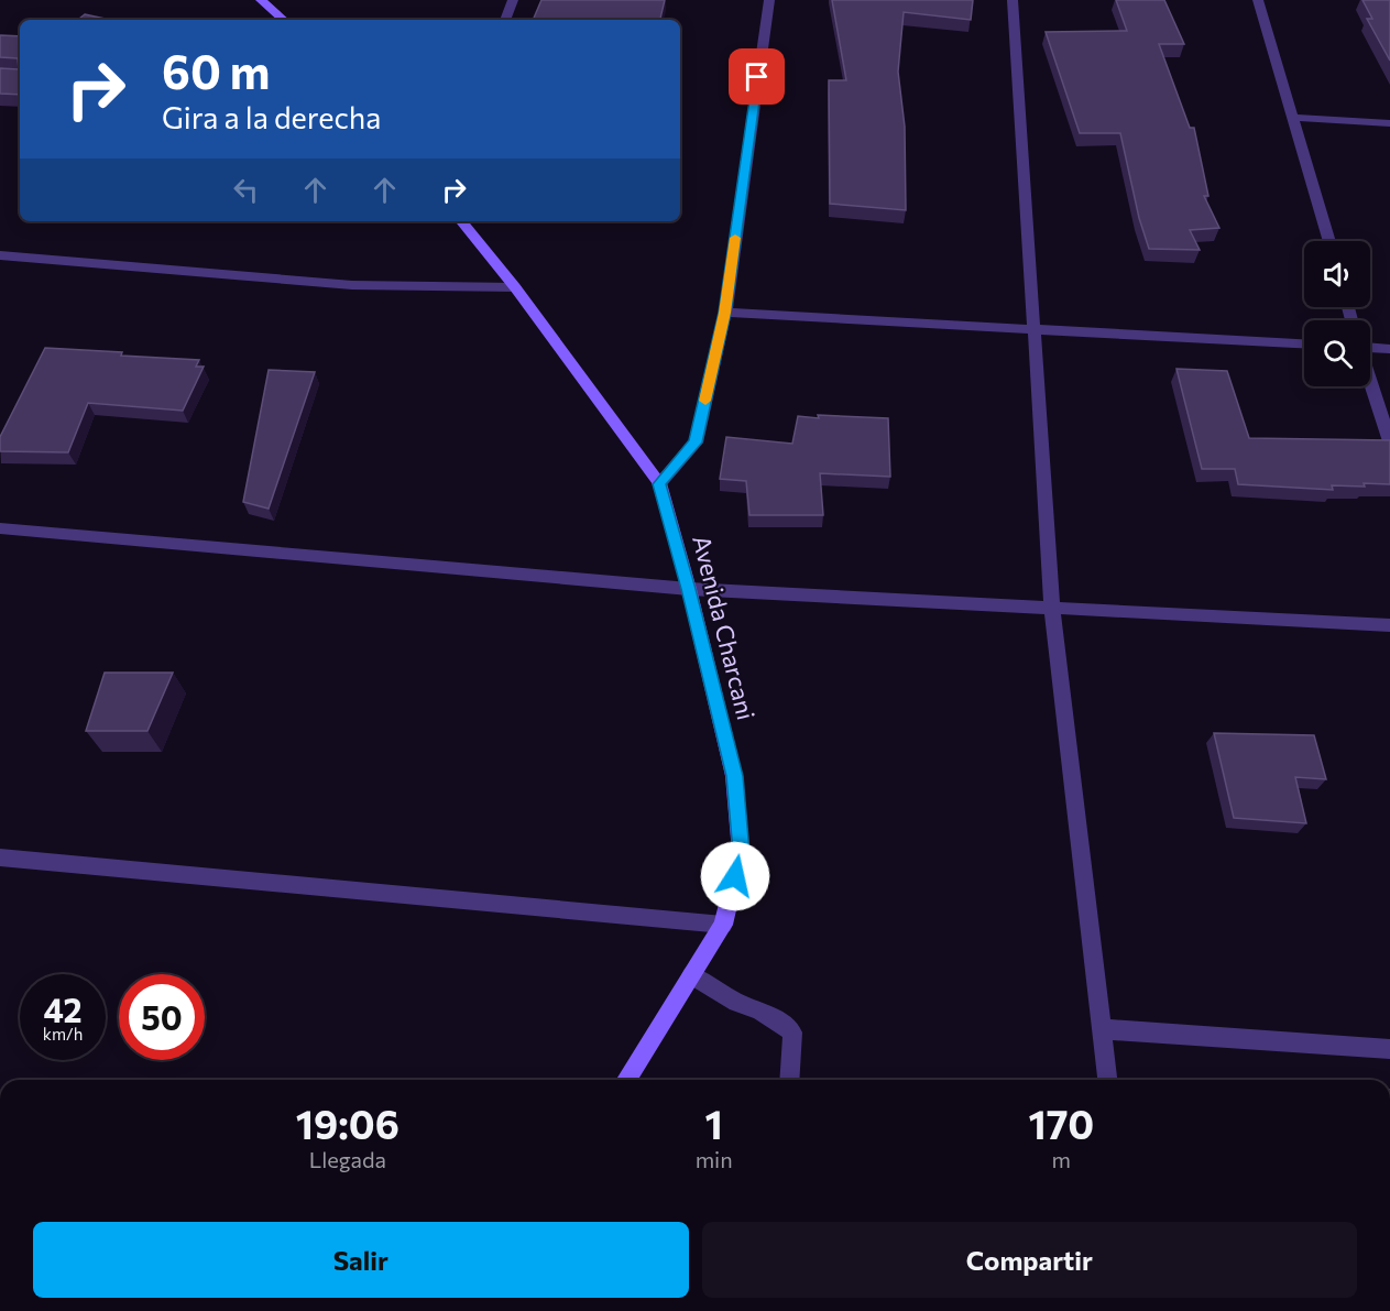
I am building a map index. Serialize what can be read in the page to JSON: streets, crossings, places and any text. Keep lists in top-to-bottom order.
{
  "streets": {
    "main road": ["Avenida Charcani"]
  },
  "page": {
    "turn": ["60 m", "Gira a la derecha"],
    "speed": "42 km/h",
    "limit": "50",
    "eta": [
      "19:06",
      "Llegada",
      "1",
      "min",
      "170",
      "m"
    ],
    "buttons": ["Salir", "Compartir"]
  }
}
